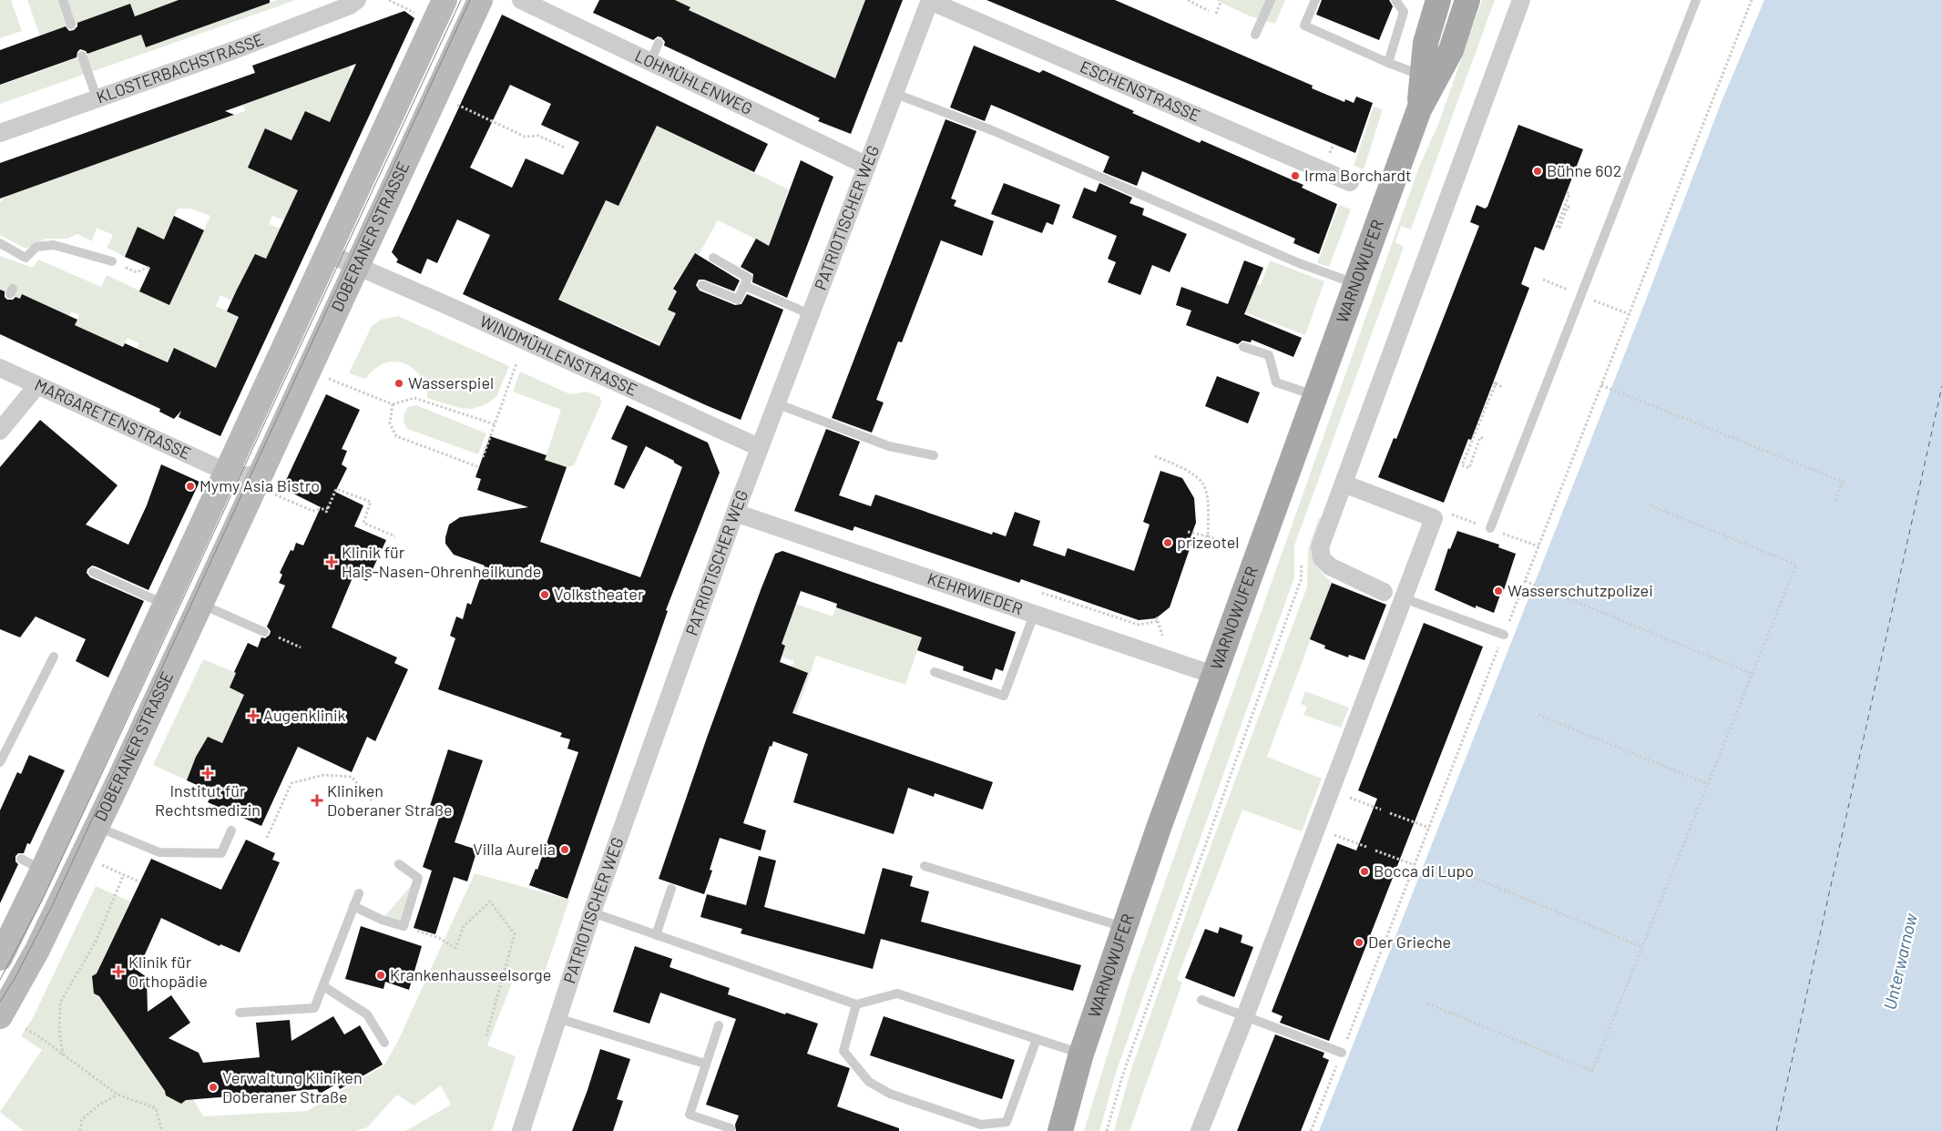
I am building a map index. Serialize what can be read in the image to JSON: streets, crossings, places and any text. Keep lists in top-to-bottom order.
{
  "streets": {
    "main road": ["WARNOWUFER"],
    "street": [
      "KLOSTERBACHSTRASSE",
      "LOHMÜHLENWEG",
      "ESCHENSTRASSE",
      "PATRIOTISCHER WEG",
      "DOBERANER STRASSE",
      "WINDMÜHLENSTRASSE",
      "MARGARETENSTRASSE",
      "KEHRWIEDER"
    ]
  },
  "crossings": [
    ["LOHMÜHLENWEG", "PATRIOTISCHER WEG"],
    ["ESCHENSTRASSE", "PATRIOTISCHER WEG"],
    ["PATRIOTISCHER WEG", "WINDMÜHLENSTRASSE"],
    ["PATRIOTISCHER WEG", "KEHRWIEDER"],
    ["DOBERANER STRASSE", "WINDMÜHLENSTRASSE"],
    ["DOBERANER STRASSE", "MARGARETENSTRASSE"],
    ["WARNOWUFER", "KEHRWIEDER"]
  ],
  "water": ["Unterwarnow"],
  "places": {
    "other": [
      "Bühne 602",
      "Irma Borchardt",
      "Wasserspiel",
      "Mymy Asia Bistro",
      "prizeotel",
      "Wasserschutzpolizei",
      "Volkstheater",
      "Villa Aurelia",
      "Bocca di Lupo",
      "Der Grieche",
      "Krankenhausseelsorge",
      "Verwaltung Kliniken Doberaner Straße"
    ],
    "health": [
      "Klinik für Hals-Nasen-Ohrenheilkunde",
      "Augenklinik",
      "Institut für Rechtsmedizin",
      "Kliniken Doberaner Straße",
      "Klinik für Orthopädie"
    ]
  }
}
